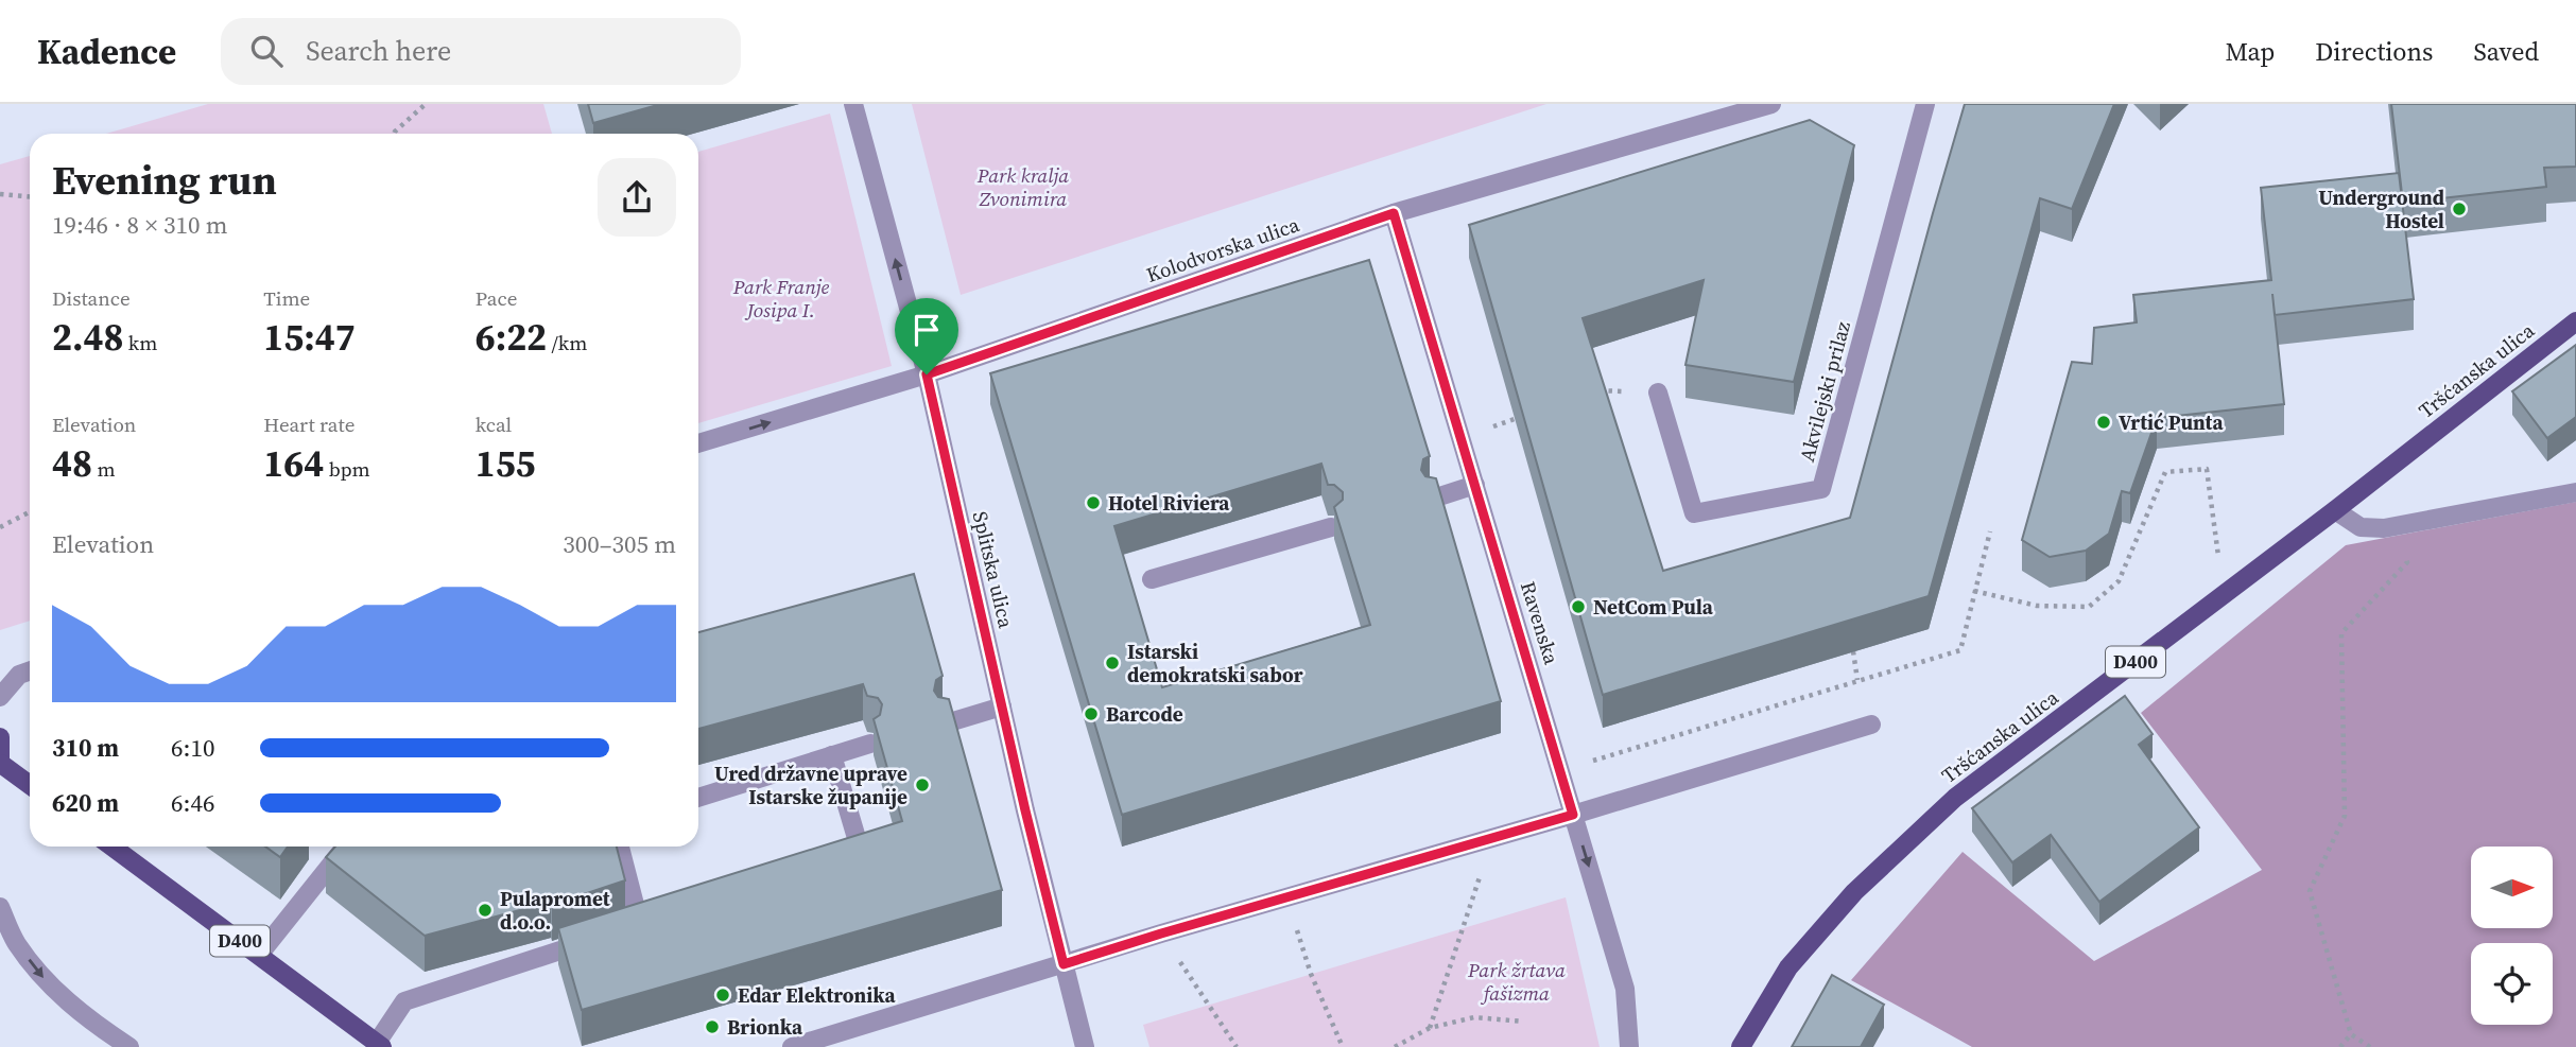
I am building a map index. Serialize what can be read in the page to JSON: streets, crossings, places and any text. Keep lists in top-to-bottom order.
{
  "streets": {
    "main road": ["Tršćanska ulica", "D400"],
    "street": [
      "Kolodvorska ulica",
      "Akvilejski prilaz",
      "Splitska ulica",
      "Ravenska"
    ]
  },
  "crossings": [
    ["Kolodvorska ulica", "Splitska ulica"],
    ["Kolodvorska ulica", "Ravenska"]
  ],
  "parks": ["Park kralja Zvonimira", "Park Franje Josipa I.", "Park žrtava fašizma"],
  "places": [
    "Underground Hostel",
    "Vrtić Punta",
    "Hotel Riviera",
    "NetCom Pula",
    "Istarski demokratski sabor",
    "Barcode",
    "Ured državne uprave Istarske županije",
    "Pulapromet d.o.o.",
    "Edar Elektronika",
    "Brionka"
  ],
  "north": "right",
  "page": {
    "header": "Kadence",
    "search": "Search here",
    "nav": ["Map", "Directions", "Saved"],
    "heading": ["Evening run", "19:46 · 8 × 310 m"],
    "stats": [
      ["Distance", "2.48 km"],
      ["Time", "15:47"],
      ["Pace", "6:22 /km"],
      ["Elevation", "48 m"],
      ["Heart rate", "164 bpm"],
      ["kcal", "155"]
    ],
    "chart": ["Elevation", "300–305 m"],
    "list": [
      {
        "name": "310 m",
        "note": "6:10"
      },
      {
        "name": "620 m",
        "note": "6:46"
      }
    ]
  }
}
